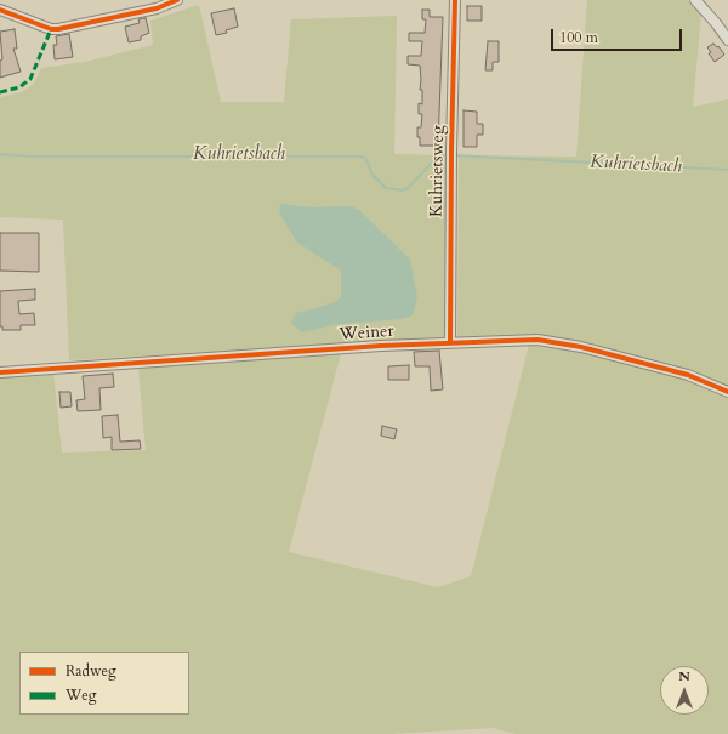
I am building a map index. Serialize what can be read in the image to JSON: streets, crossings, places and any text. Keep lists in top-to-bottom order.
{
  "streets": {
    "street": ["Kuhrietsweg", "Weiner"]
  },
  "crossings": [
    ["Kuhrietsweg", "Weiner"]
  ],
  "water": ["Kuhrietsbach"],
  "legend": ["Radweg", "Weg"],
  "scale_bar": "100 m",
  "north": "top"
}
